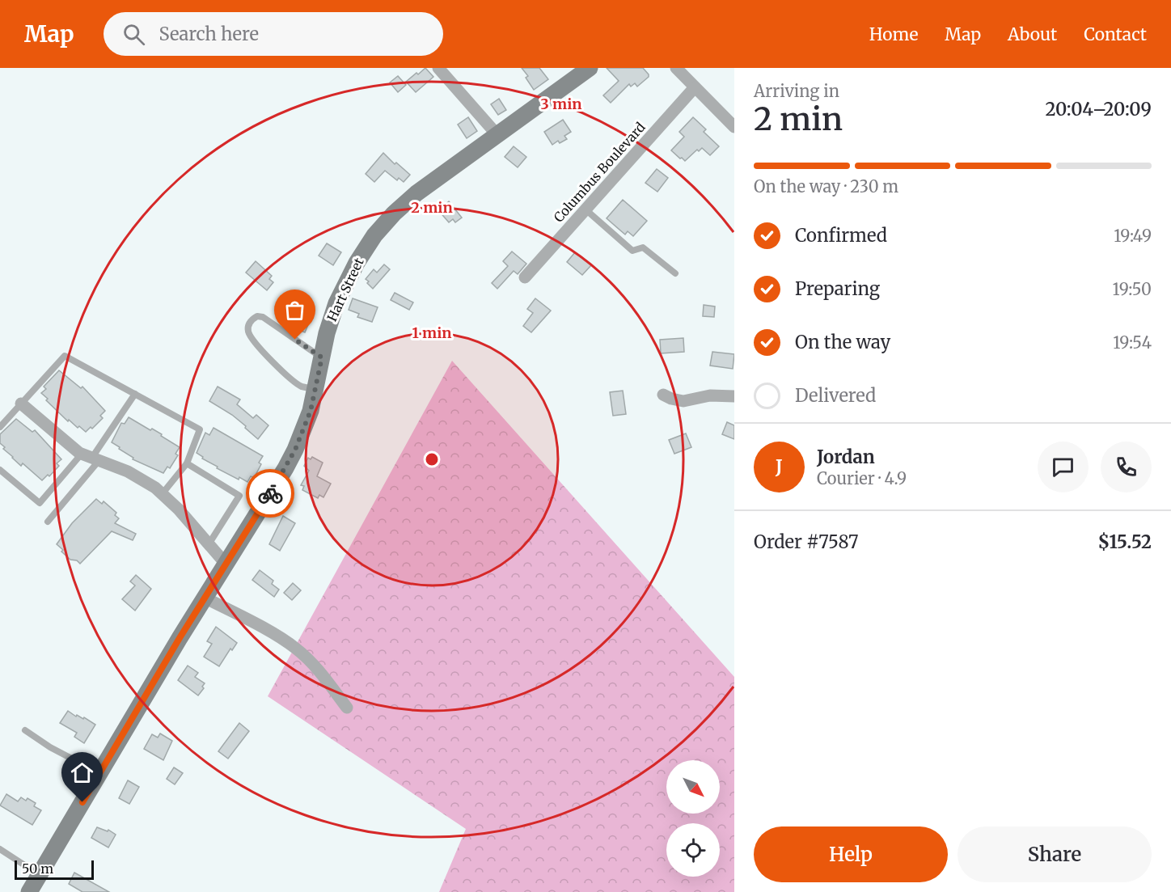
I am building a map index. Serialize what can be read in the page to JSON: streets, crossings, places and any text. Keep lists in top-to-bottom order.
{
  "streets": {
    "main road": ["Hart Street"],
    "street": ["Columbus Boulevard"]
  },
  "scale_bar": "50 m",
  "north": "bottom right",
  "page": {
    "header": "Map",
    "search": "Search here",
    "nav": [
      "Home",
      "Map",
      "About",
      "Contact"
    ],
    "heading": ["2 min", "Arriving in", "20:04–20:09"],
    "panel": [
      "Jordan",
      "Courier · 4.9",
      "Order #7587",
      "$15.52"
    ],
    "bar": "On the way · 230 m",
    "list": [
      ["Confirmed", "19:49"],
      ["Preparing", "19:50"],
      ["On the way", "19:54"],
      "Delivered"
    ],
    "round": "J",
    "buttons": ["Help", "Share"],
    "scale": "50 m"
  },
  "rings": ["3 min", "2 min", "1 min"]
}
